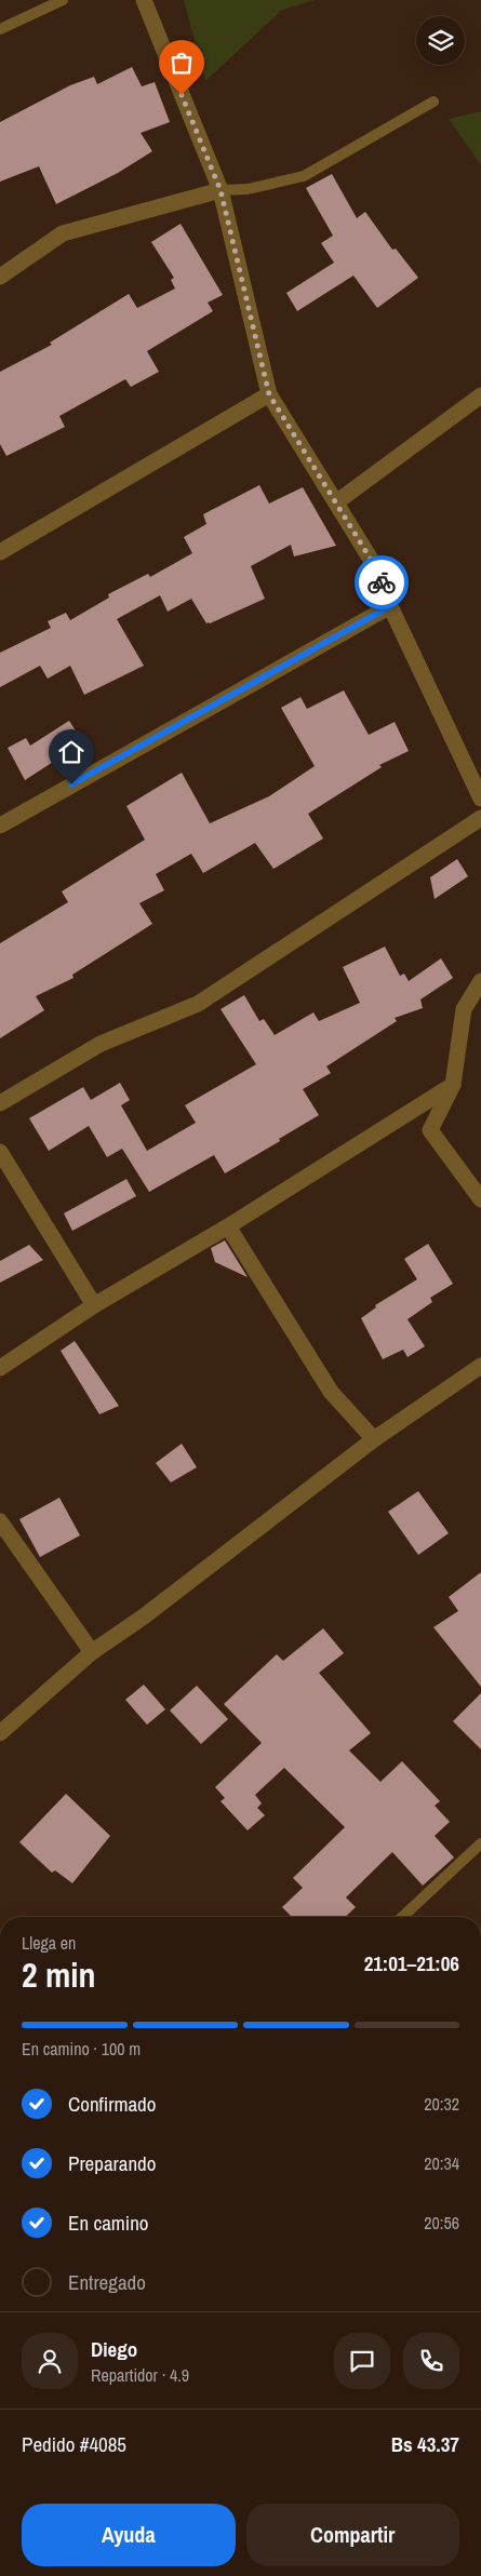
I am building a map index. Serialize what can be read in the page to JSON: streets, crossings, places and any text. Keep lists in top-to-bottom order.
{
  "page": {
    "heading": ["2 min", "Llega en", "21:01–21:06"],
    "panel": [
      "Diego",
      "Repartidor · 4.9",
      "Pedido #4085",
      "Bs 43.37"
    ],
    "bar": "En camino · 100 m",
    "list": [
      ["Confirmado", "20:32"],
      ["Preparando", "20:34"],
      ["En camino", "20:56"],
      "Entregado"
    ],
    "buttons": ["Ayuda", "Compartir"]
  }
}
